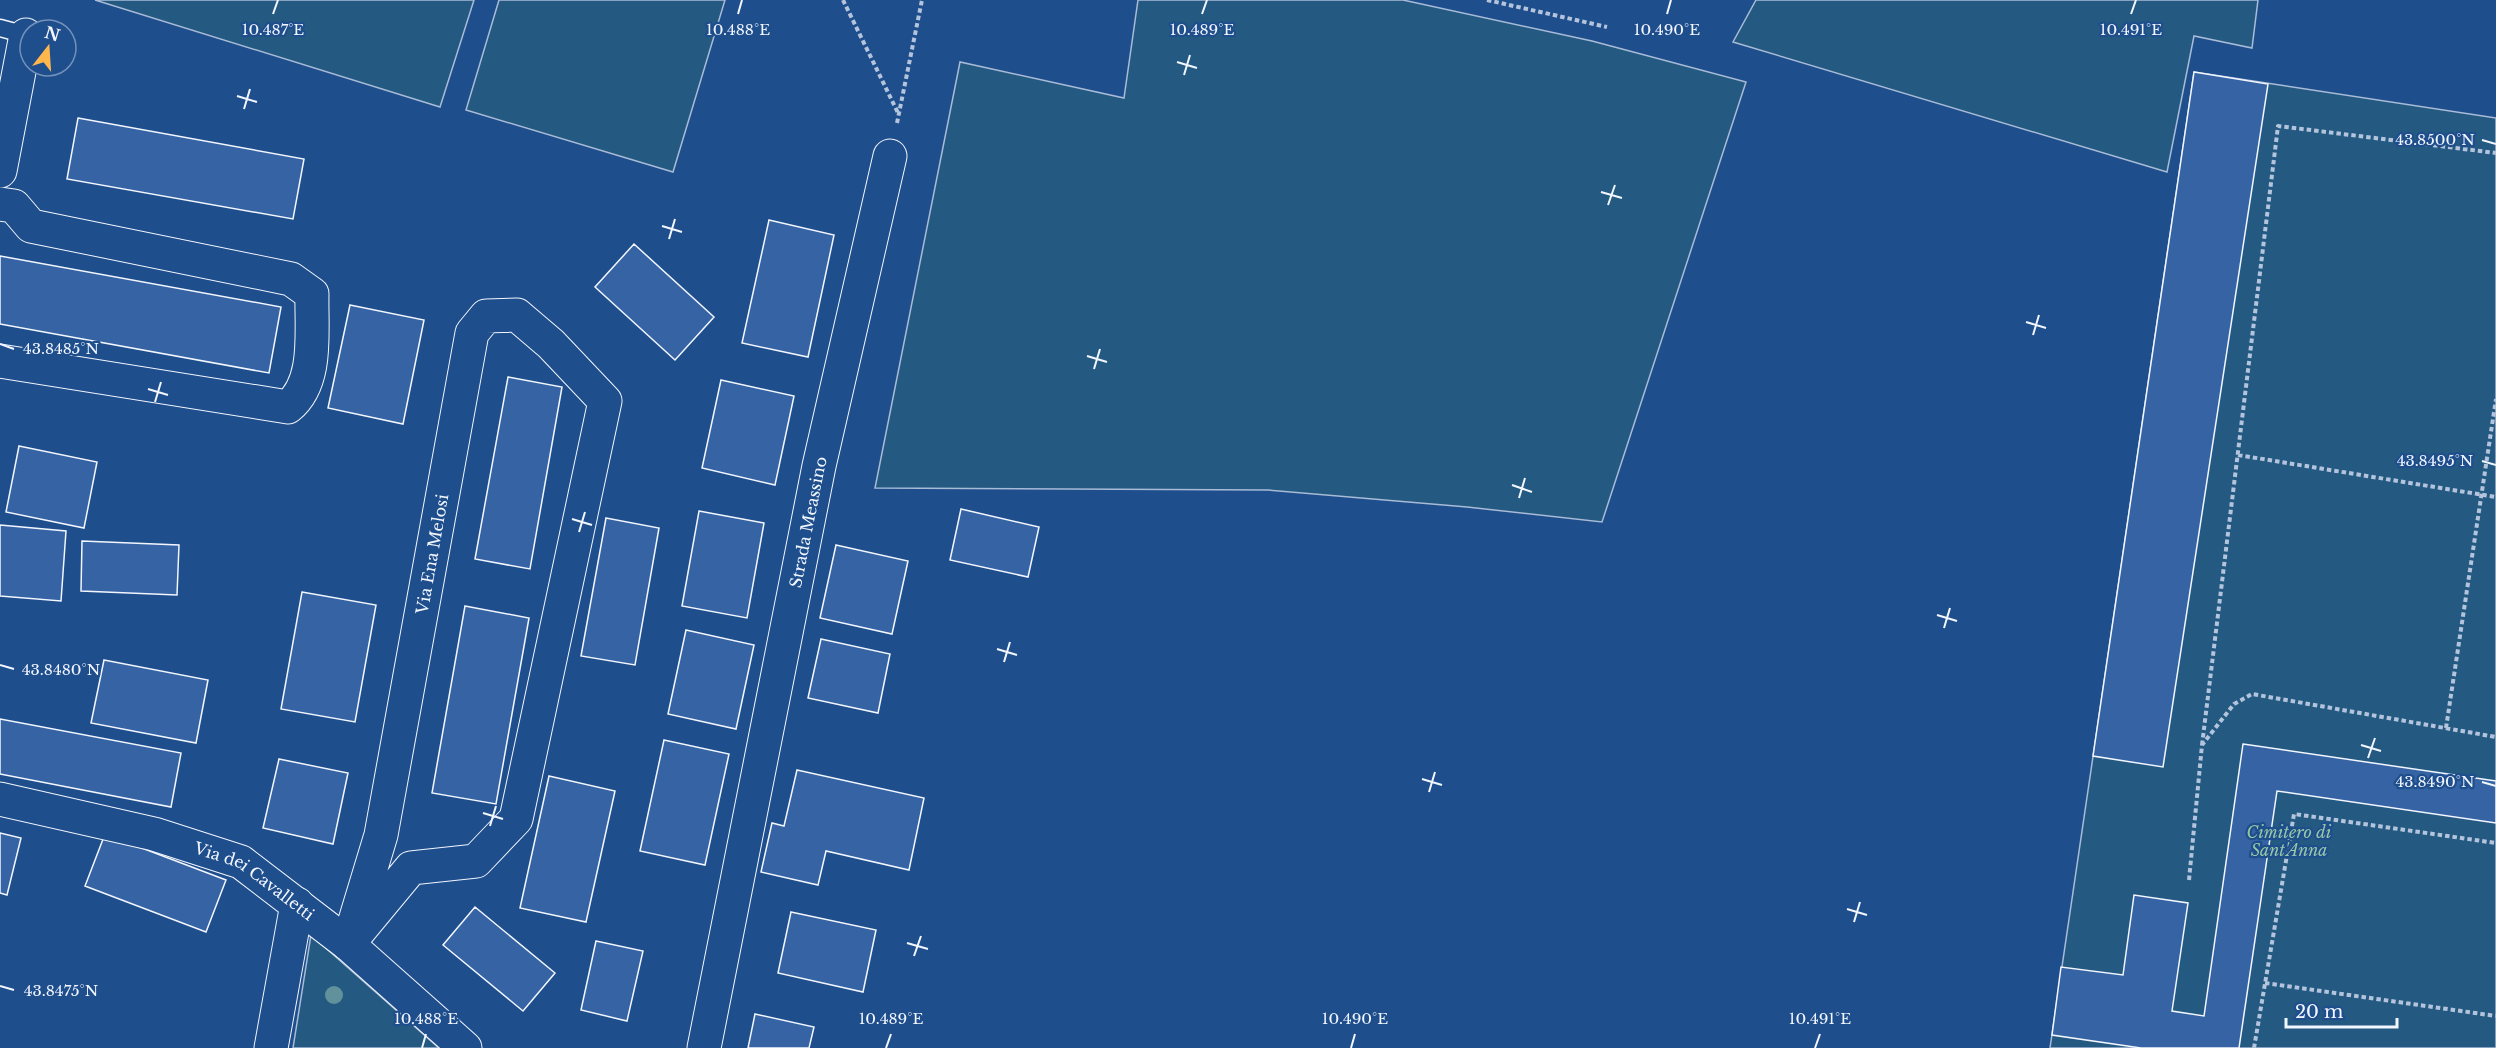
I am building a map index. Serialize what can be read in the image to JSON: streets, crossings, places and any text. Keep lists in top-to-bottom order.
{
  "streets": {
    "street": ["Strada Meassino", "Via Ena Melosi", "Via dei Cavalletti"]
  },
  "crossings": [
    ["Via Ena Melosi", "Via dei Cavalletti"]
  ],
  "parks": ["Cimitero di Sant'Anna"],
  "scale_bar": "20 m",
  "north": "top",
  "coordinates": [
    "10.487°E",
    "10.488°E",
    "10.489°E",
    "10.490°E",
    "10.491°E",
    "43.8500°N",
    "43.8485°N",
    "43.8495°N",
    "43.8480°N",
    "43.8490°N",
    "43.8475°N"
  ]
}
